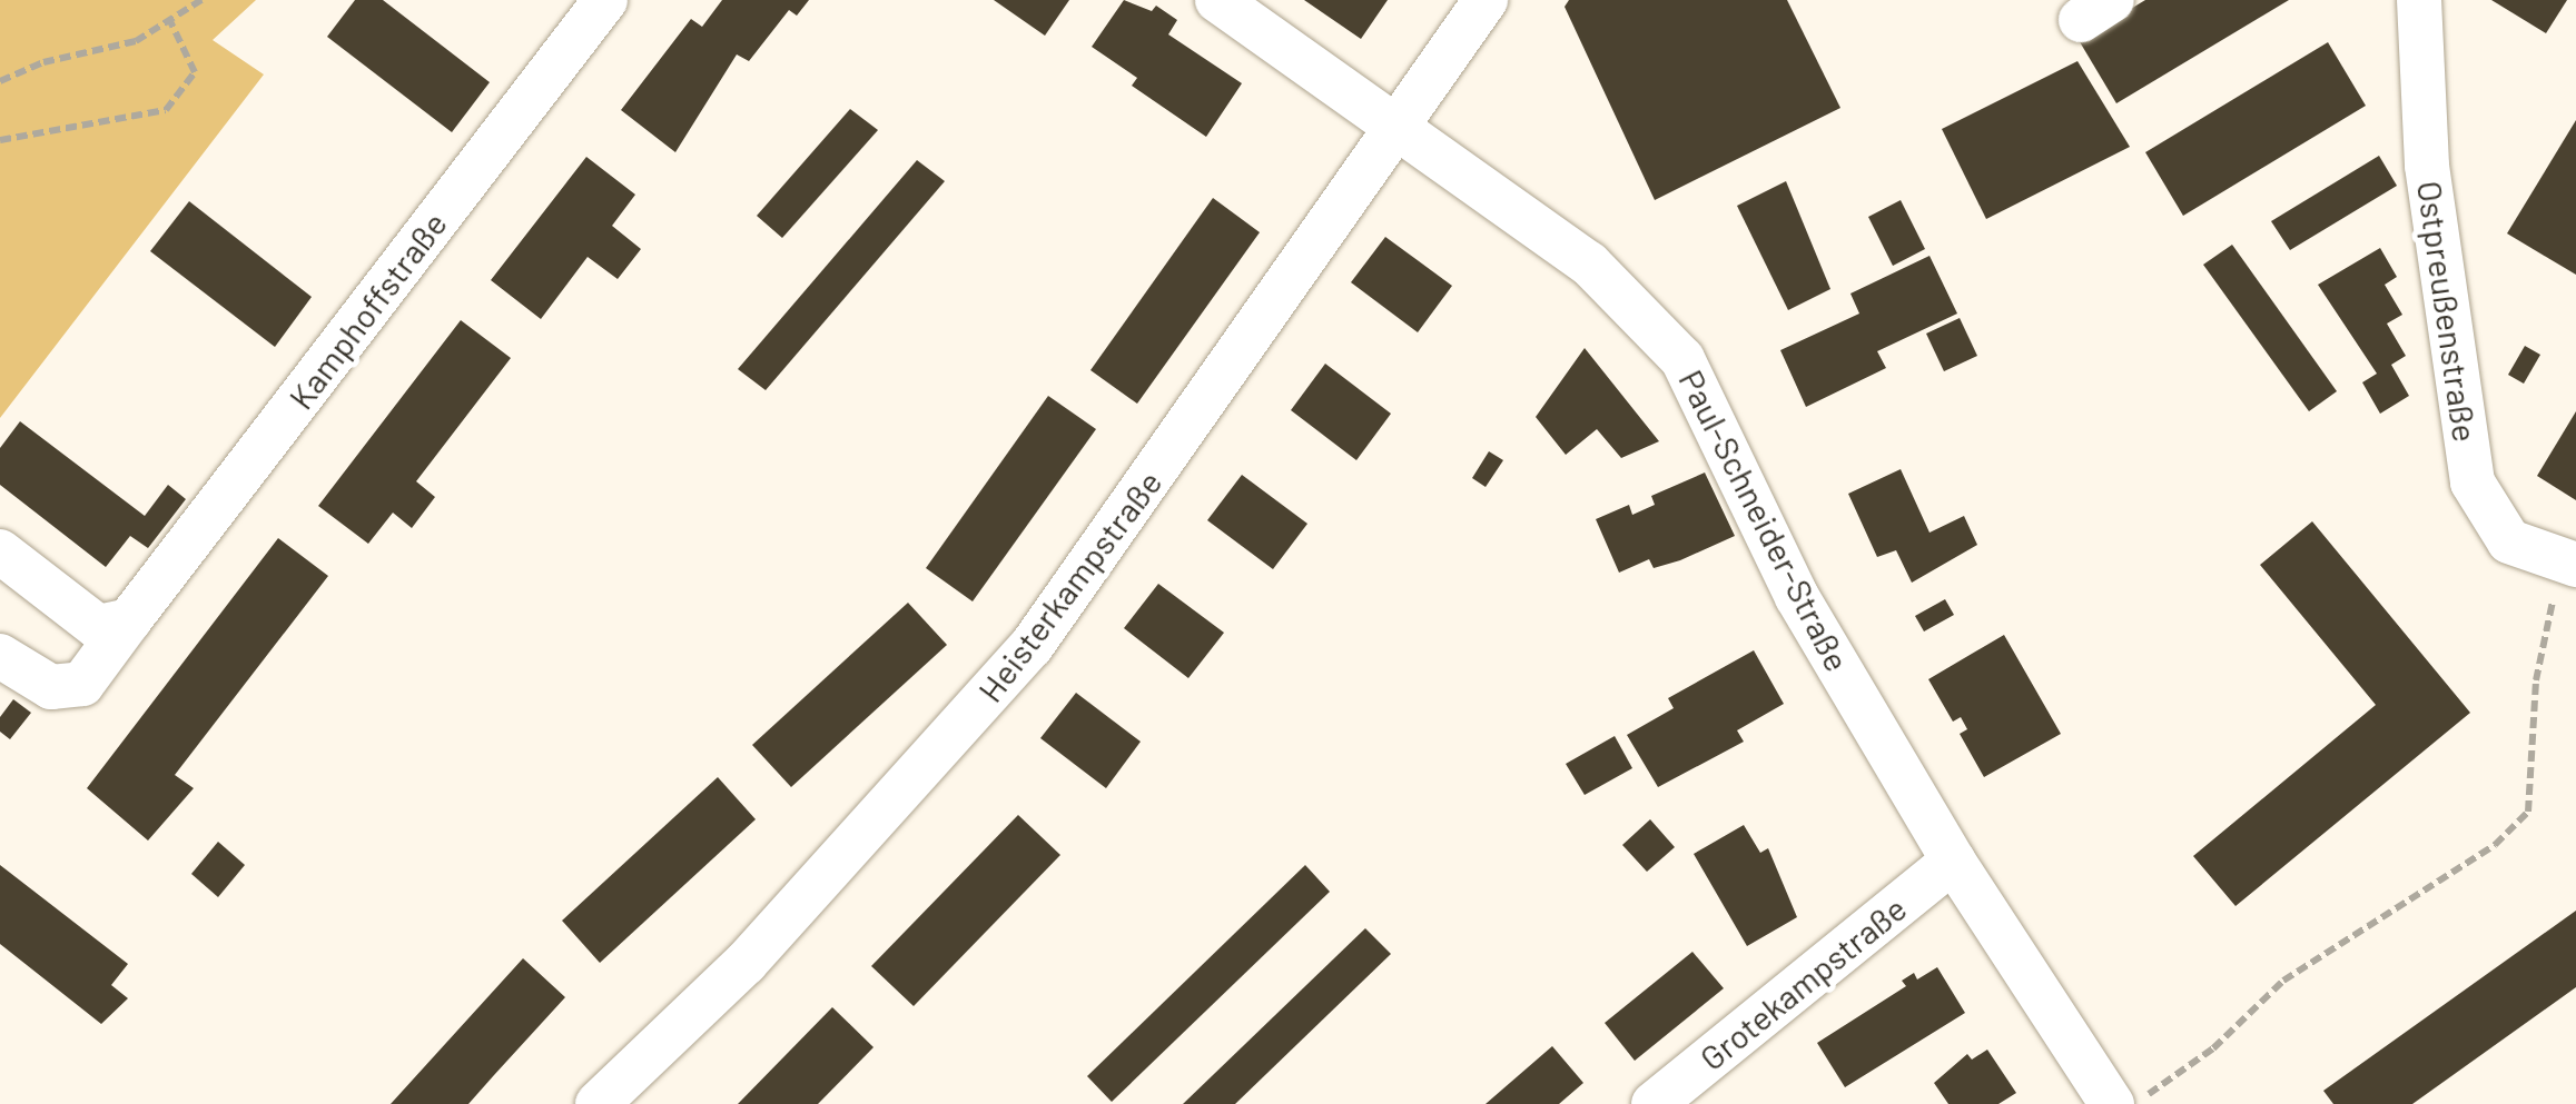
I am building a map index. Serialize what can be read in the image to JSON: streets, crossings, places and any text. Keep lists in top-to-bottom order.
{
  "streets": {
    "street": [
      "Kamphoffstraße",
      "Ostpreußenstraße",
      "Paul-Schneider-Straße",
      "Heisterkampstraße",
      "Grotekampstraße"
    ]
  },
  "crossings": [
    ["Paul-Schneider-Straße", "Heisterkampstraße"],
    ["Paul-Schneider-Straße", "Grotekampstraße"]
  ]
}
